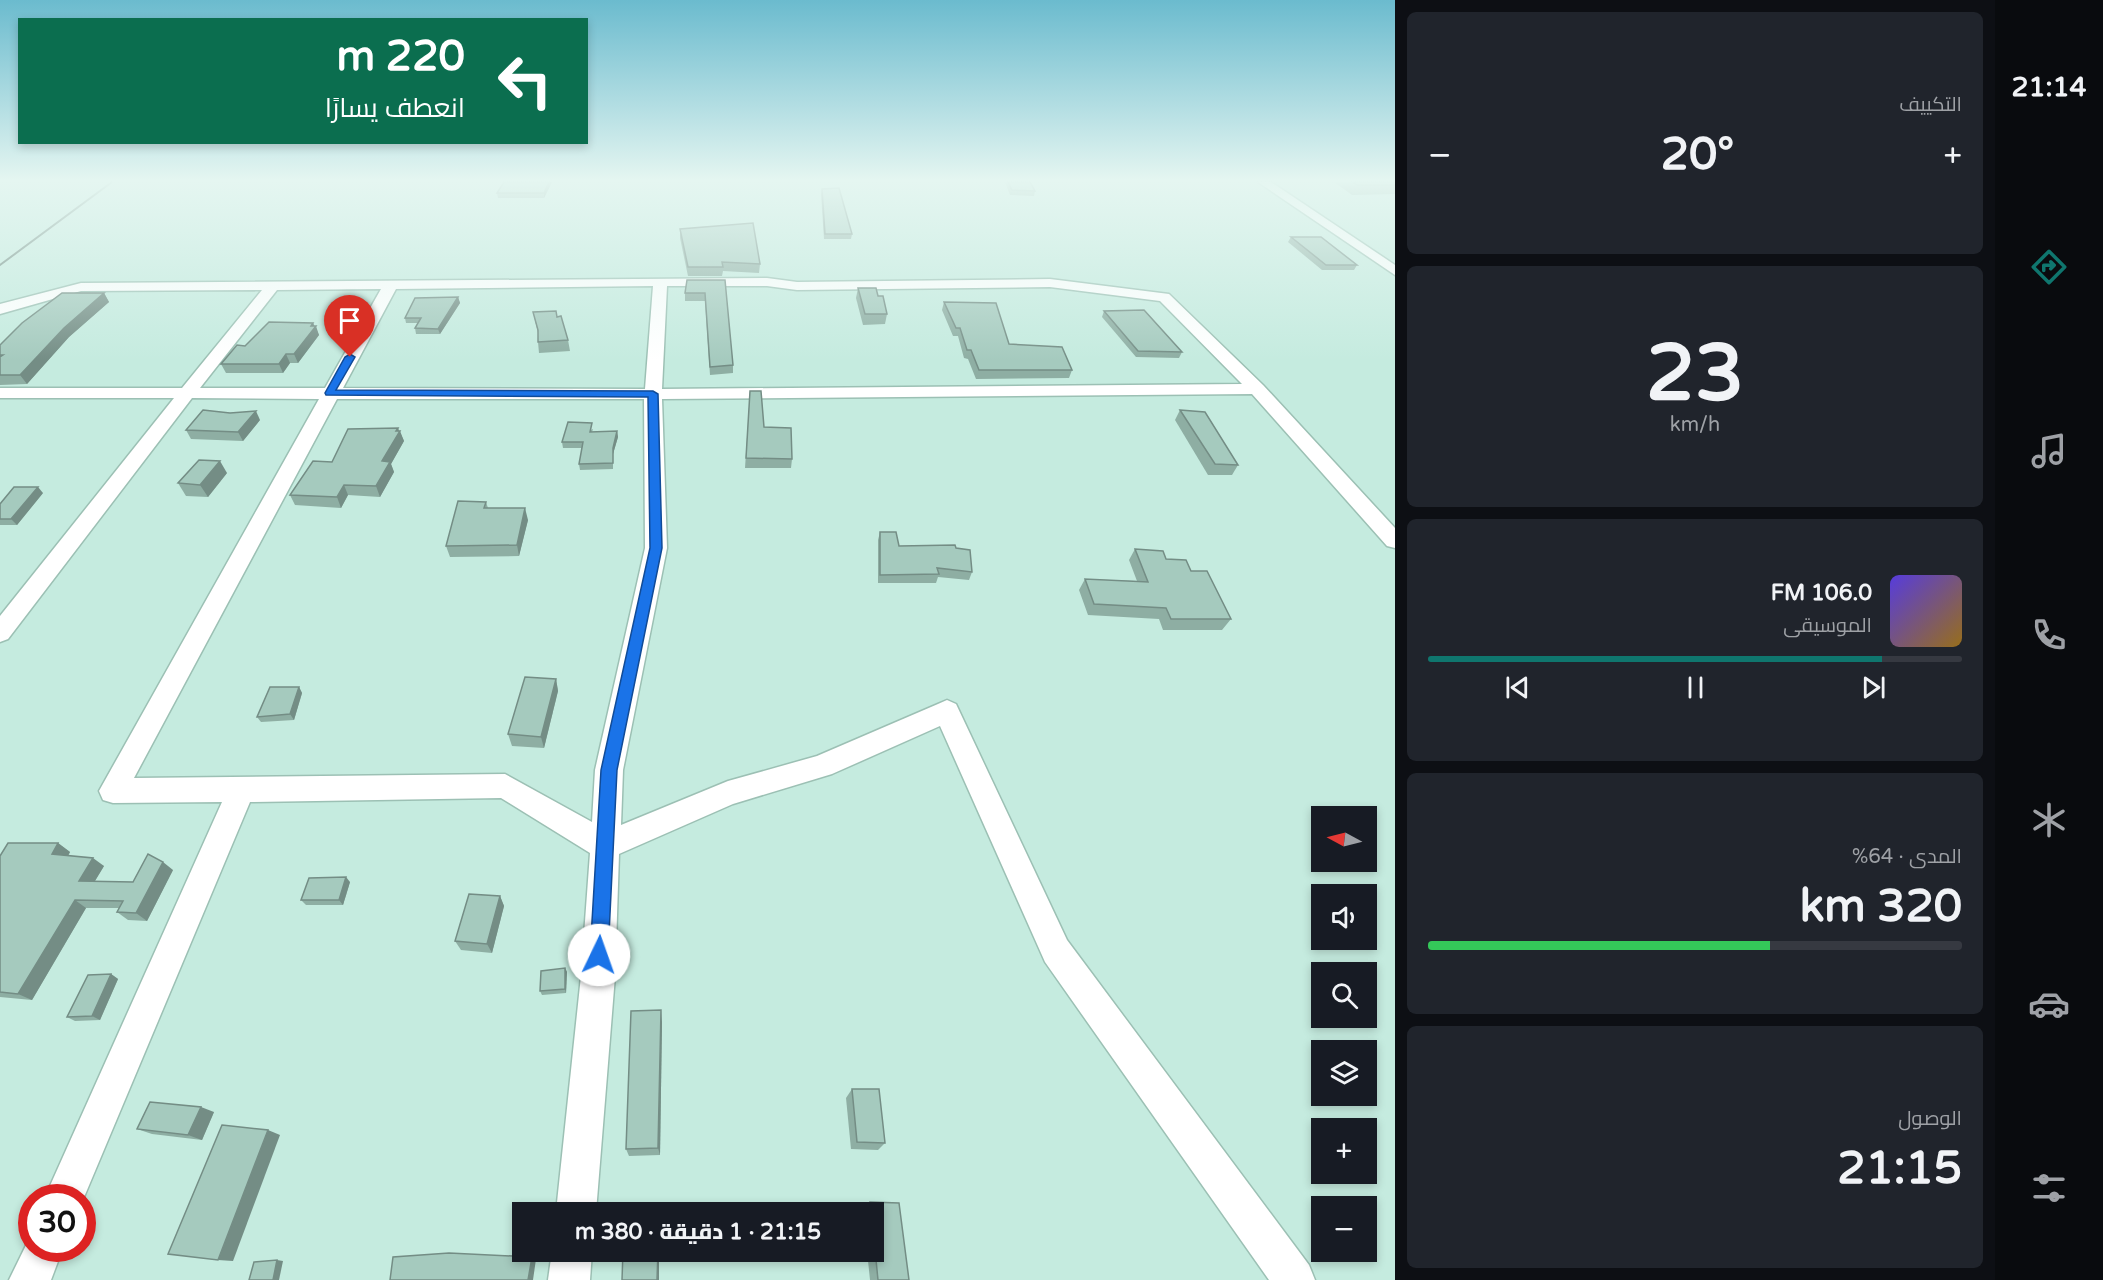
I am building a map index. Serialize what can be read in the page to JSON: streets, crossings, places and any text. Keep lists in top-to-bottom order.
{
  "north": "left",
  "page": {
    "tabs": "21:14",
    "tile": [
      "التكييف",
      ["23", "km/h"],
      ["المدى · 64%", "320 km"],
      ["الوصول", "21:15"]
    ],
    "turn": ["220 m", "انعطف يسارًا"],
    "heat": ["−", "20°", "+"],
    "song": ["106.0 FM", "الموسيقى"],
    "map_buttons": ["+", "−"],
    "limit": "30",
    "trip": "21:15 · 1 دقيقة · 380 m"
  }
}
